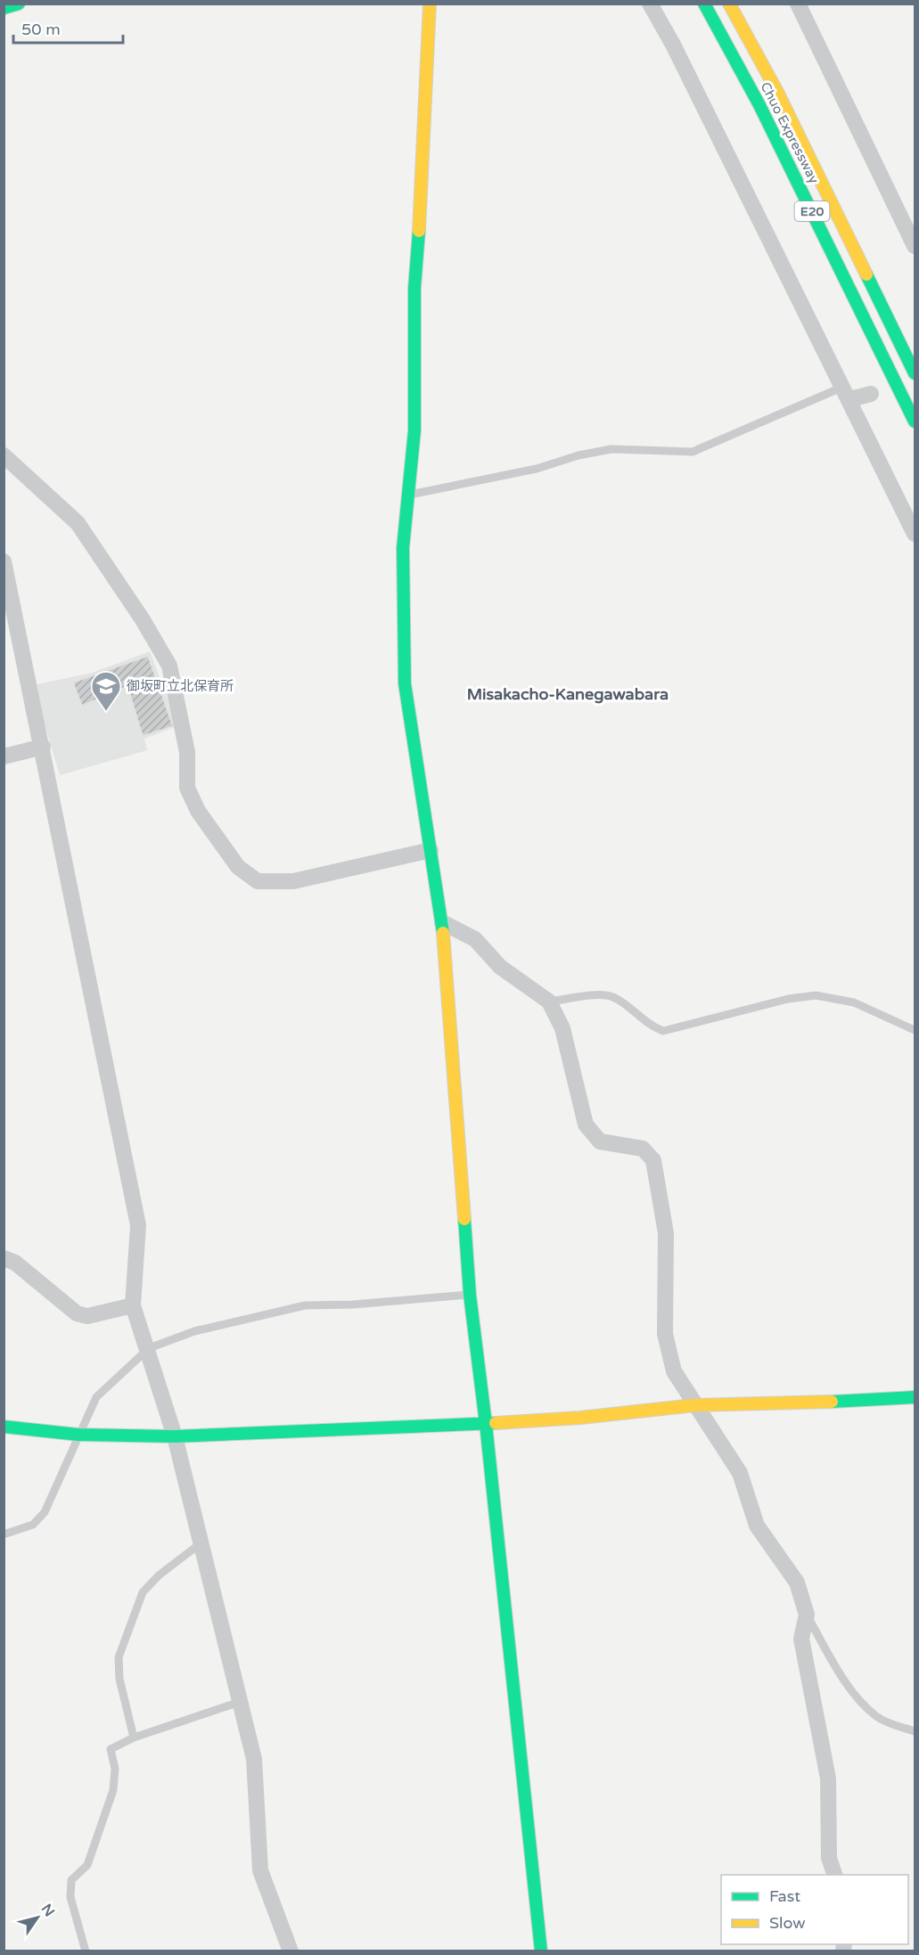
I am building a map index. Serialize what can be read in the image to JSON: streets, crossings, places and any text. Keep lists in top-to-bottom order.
{
  "streets": {
    "main road": ["Chuo Expressway", "E20"]
  },
  "districts": ["Misakacho-Kanegawabara"],
  "places": {
    "school or university": ["御坂町立北保育所"]
  },
  "legend": ["Fast", "Slow"],
  "scale_bar": "50 m",
  "north": "top right"
}
